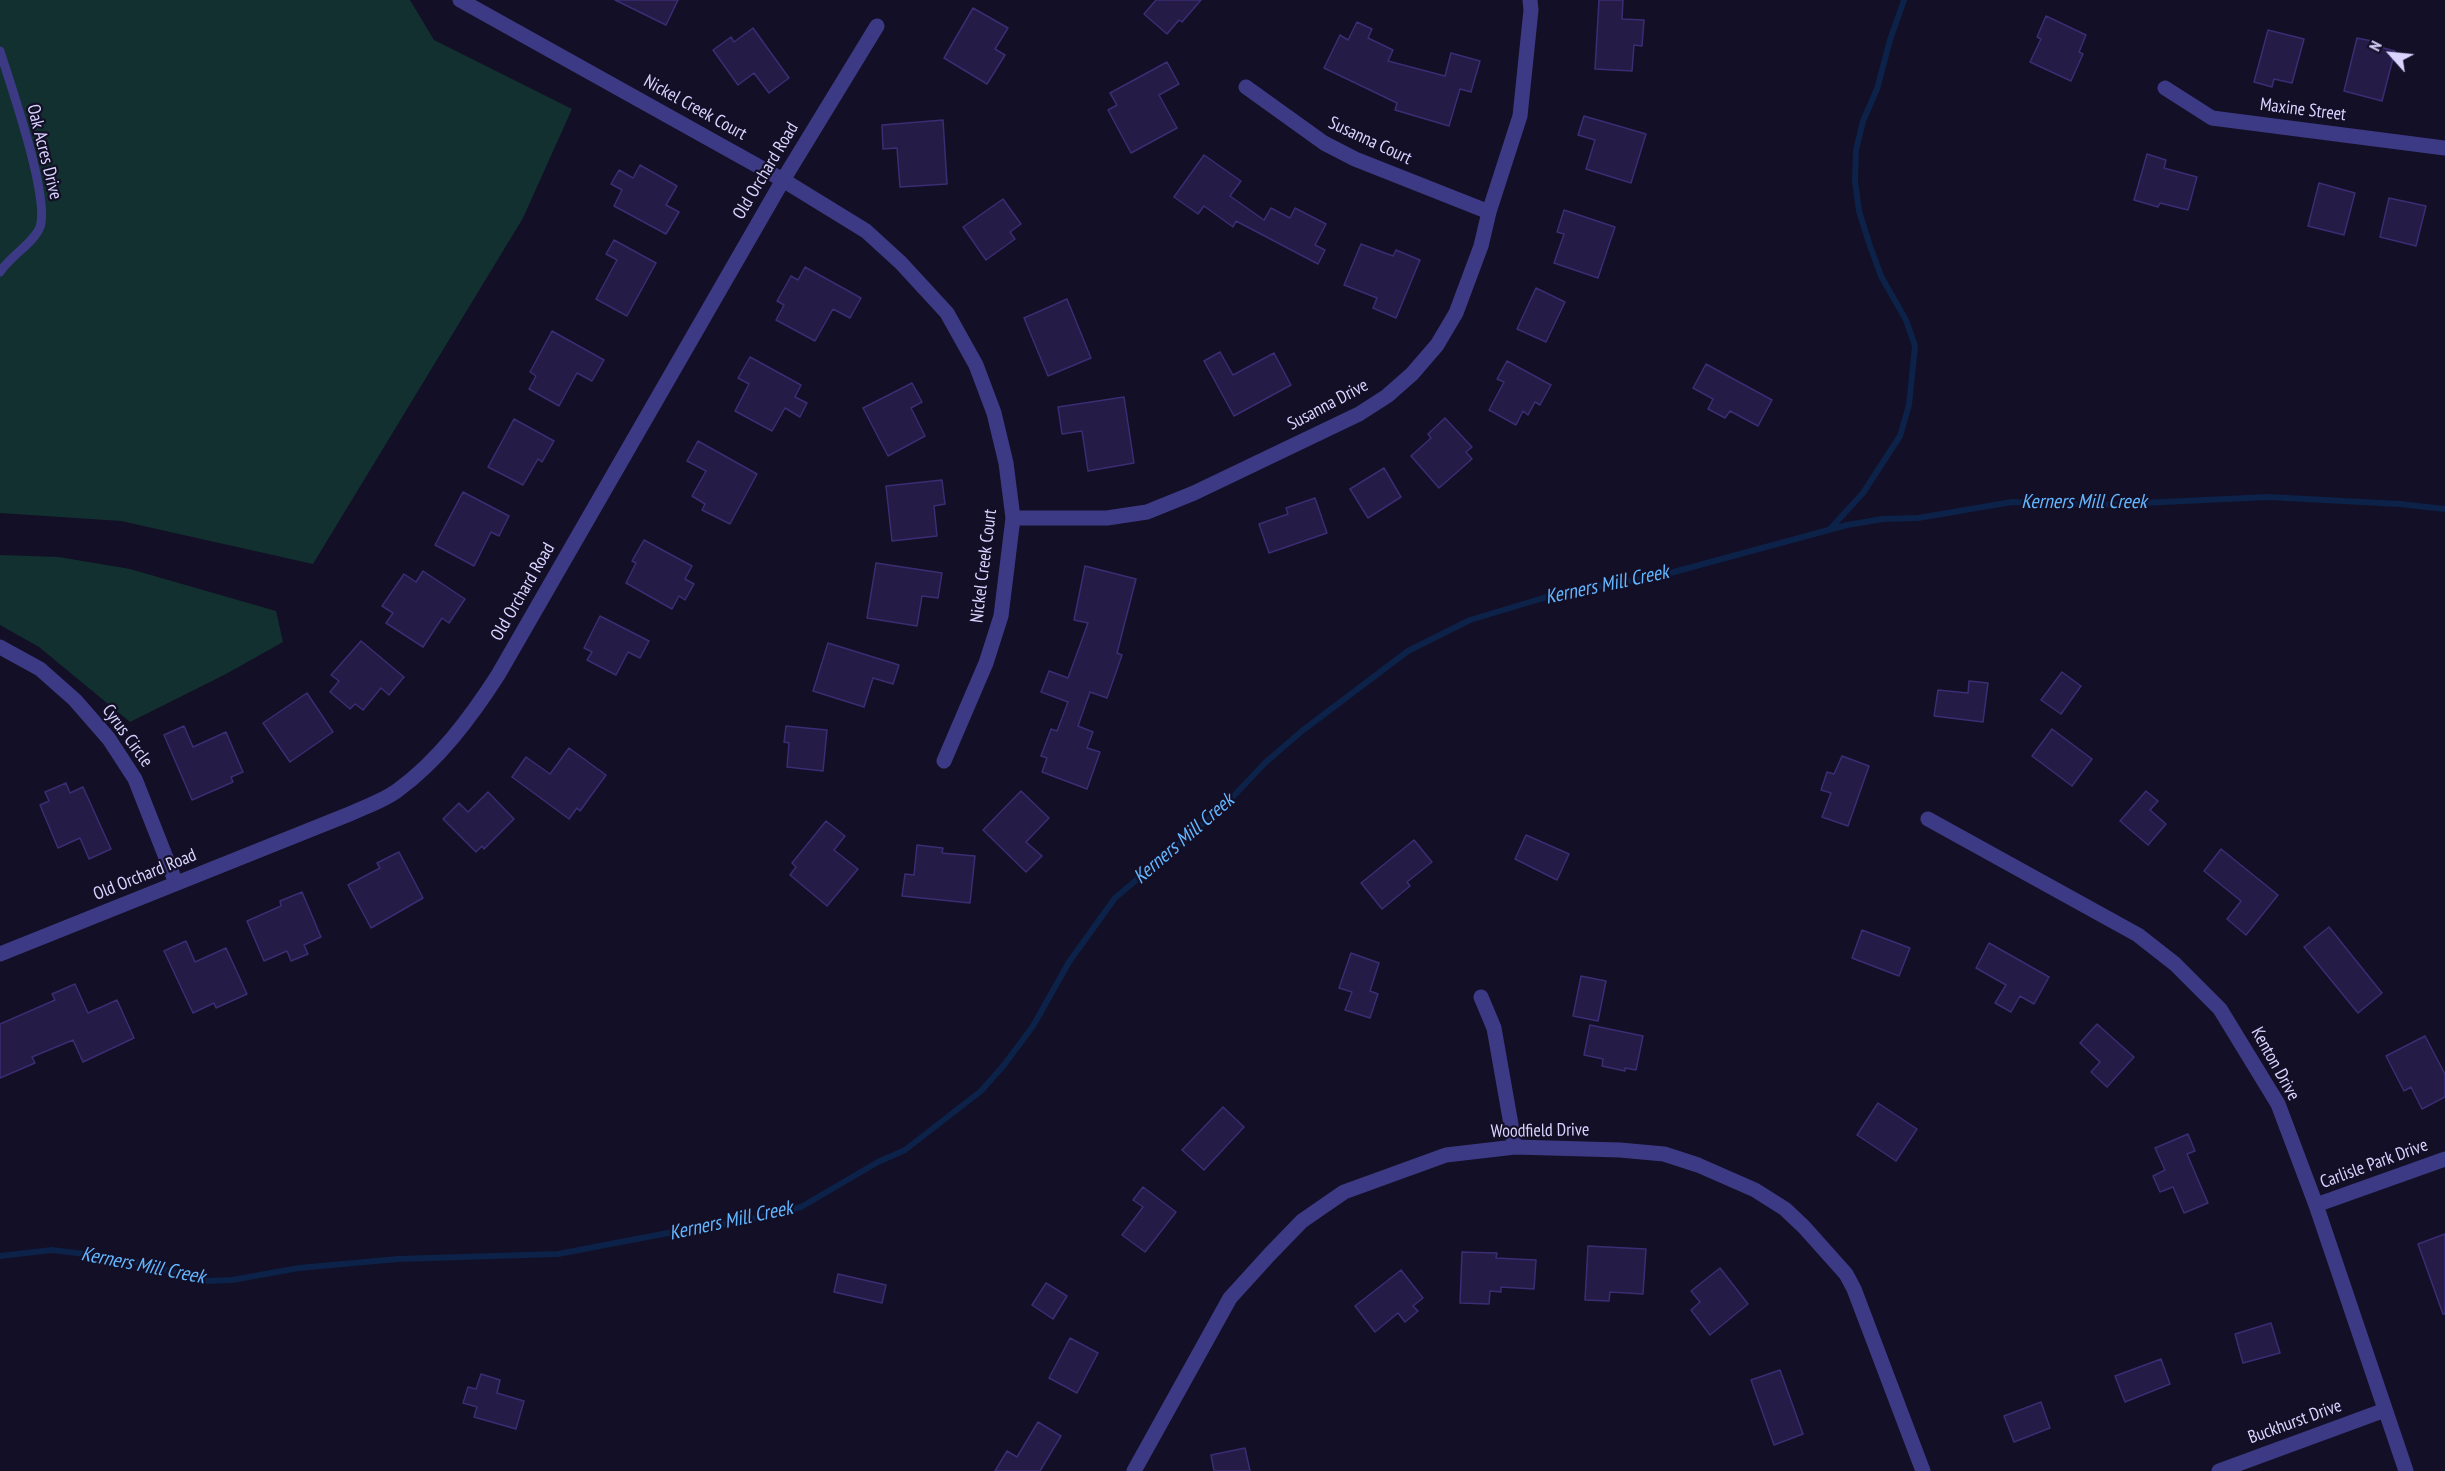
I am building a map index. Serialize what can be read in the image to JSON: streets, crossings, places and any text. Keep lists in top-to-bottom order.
{
  "streets": {
    "street": [
      "Nickel Creek Court",
      "Maxine Street",
      "Susanna Court",
      "Old Orchard Road",
      "Susanna Drive",
      "Cyrus Circle",
      "Kenton Drive",
      "Woodfield Drive",
      "Carlisle Park Drive",
      "Buckhurst Drive"
    ],
    "lane": ["Oak Acres Drive"]
  },
  "crossings": [
    ["Nickel Creek Court", "Old Orchard Road"],
    ["Nickel Creek Court", "Susanna Drive"],
    ["Susanna Court", "Susanna Drive"],
    ["Old Orchard Road", "Cyrus Circle"],
    ["Kenton Drive", "Carlisle Park Drive"],
    ["Kenton Drive", "Buckhurst Drive"]
  ],
  "water": ["Kerners Mill Creek"],
  "north": "top left"
}
